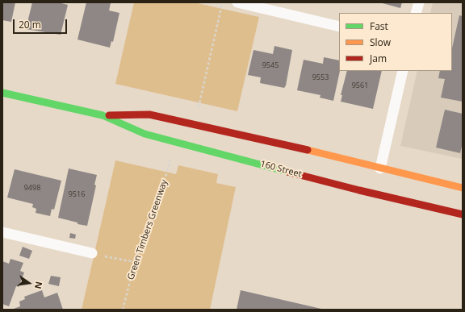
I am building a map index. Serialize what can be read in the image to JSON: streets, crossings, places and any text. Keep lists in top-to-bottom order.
{
  "streets": {
    "main road": ["160 Street"],
    "path": ["Green Timbers Greenway"]
  },
  "house_numbers": [
    "9545",
    "9553",
    "9561",
    "9498",
    "9516"
  ],
  "legend": ["Fast", "Slow", "Jam"],
  "scale_bar": "20 m",
  "north": "right"
}
